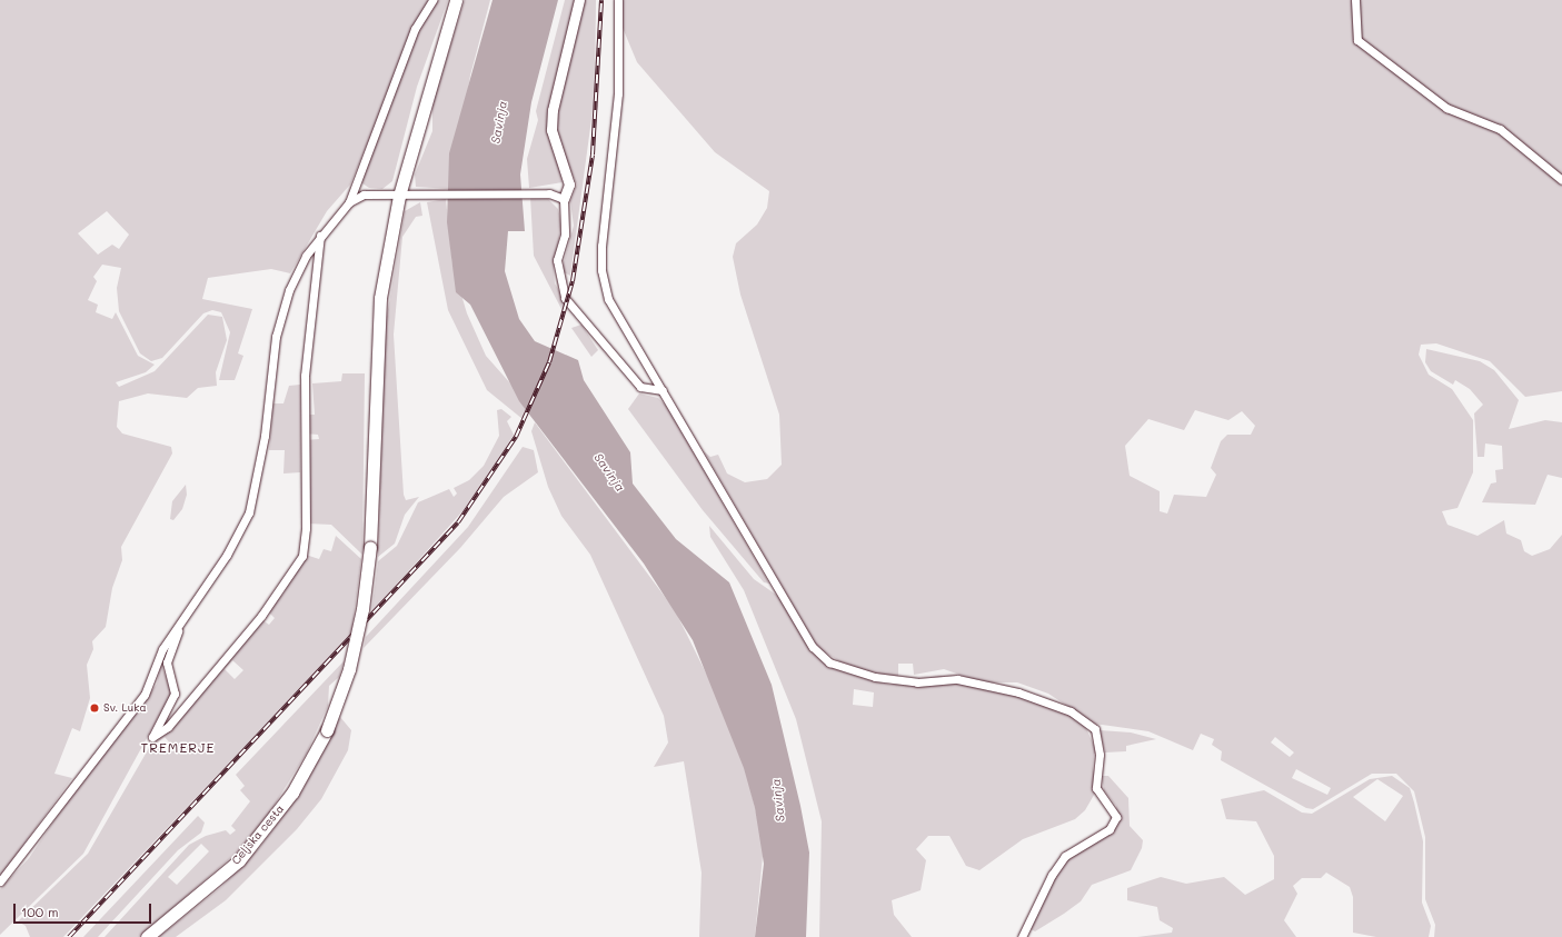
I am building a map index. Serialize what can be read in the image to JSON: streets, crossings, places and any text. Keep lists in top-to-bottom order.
{
  "streets": {
    "main road": ["Celjska cesta"]
  },
  "districts": ["TREMERJE"],
  "water": ["Savinja"],
  "places": ["Sv. Luka"],
  "scale_bar": "100 m"
}
